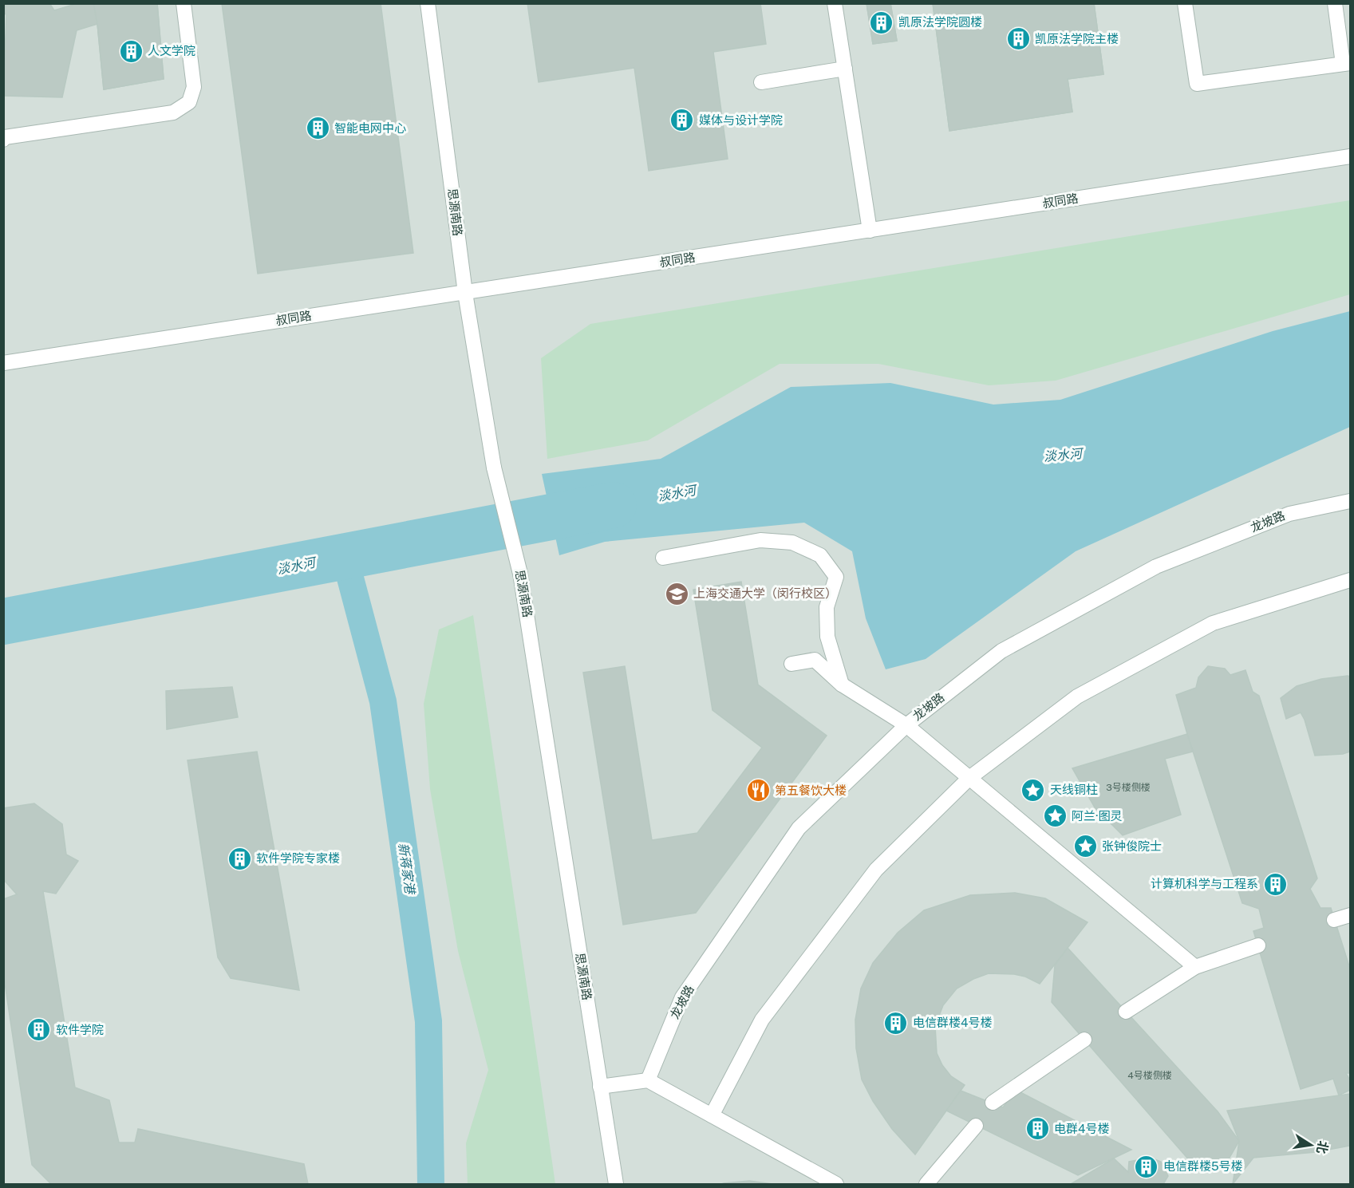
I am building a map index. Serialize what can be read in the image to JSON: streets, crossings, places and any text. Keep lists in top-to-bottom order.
{
  "streets": {
    "street": ["叔同路", "思源南路", "龙坡路"]
  },
  "crossings": [
    ["叔同路", "思源南路"]
  ],
  "water": ["淡水河", "新蒋家港"],
  "places": {
    "building": [
      "凯原法学院圆楼",
      "凯原法学院主楼",
      "人文学院",
      "媒体与设计学院",
      "智能电网中心",
      "软件学院专家楼",
      "计算机科学与工程系",
      "电信群楼4号楼",
      "软件学院",
      "电群4号楼",
      "电信群楼5号楼"
    ],
    "school or university": ["上海交通大学（闵行校区）"],
    "place": ["天线铜柱", "阿兰·图灵", "张钟俊院士"],
    "restaurant": ["第五餐饮大楼"]
  },
  "house_numbers": ["3号楼侧楼", "4号楼侧楼"],
  "north": "right"
}
